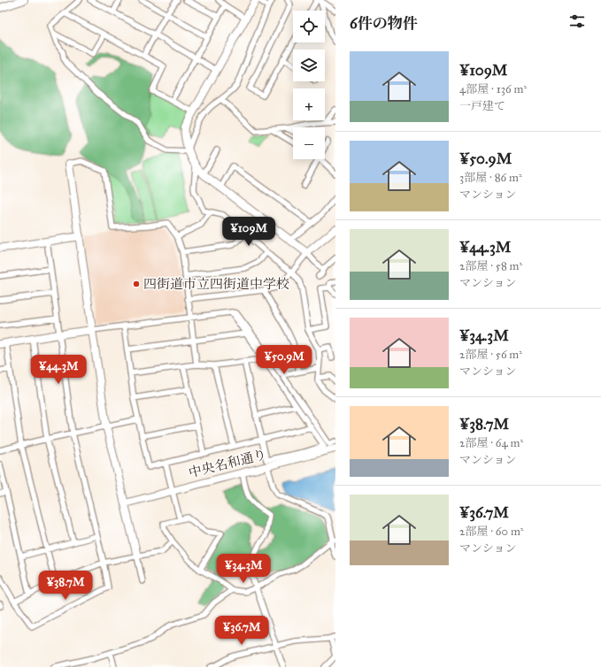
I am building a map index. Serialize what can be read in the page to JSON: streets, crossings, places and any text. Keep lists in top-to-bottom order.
{
  "streets": {
    "street": ["中央名和通り"]
  },
  "places": ["四街道市立四街道中学校"],
  "page": {
    "heading": "6件の物件",
    "map_buttons": ["+", "−"],
    "list": [
      {
        "name": "¥109M",
        "note": "4部屋 · 136 m² · 一戸建て"
      },
      {
        "name": "¥50.9M",
        "note": "3部屋 · 86 m² · マンション"
      },
      {
        "name": "¥44.3M",
        "note": "2部屋 · 58 m² · マンション"
      },
      {
        "name": "¥34.3M",
        "note": "2部屋 · 56 m² · マンション"
      },
      {
        "name": "¥38.7M",
        "note": "2部屋 · 64 m² · マンション"
      },
      {
        "name": "¥36.7M",
        "note": "2部屋 · 60 m² · マンション"
      }
    ],
    "price": [
      "¥109M",
      "¥50.9M",
      "¥44.3M",
      "¥34.3M",
      "¥38.7M",
      "¥36.7M"
    ]
  }
}
